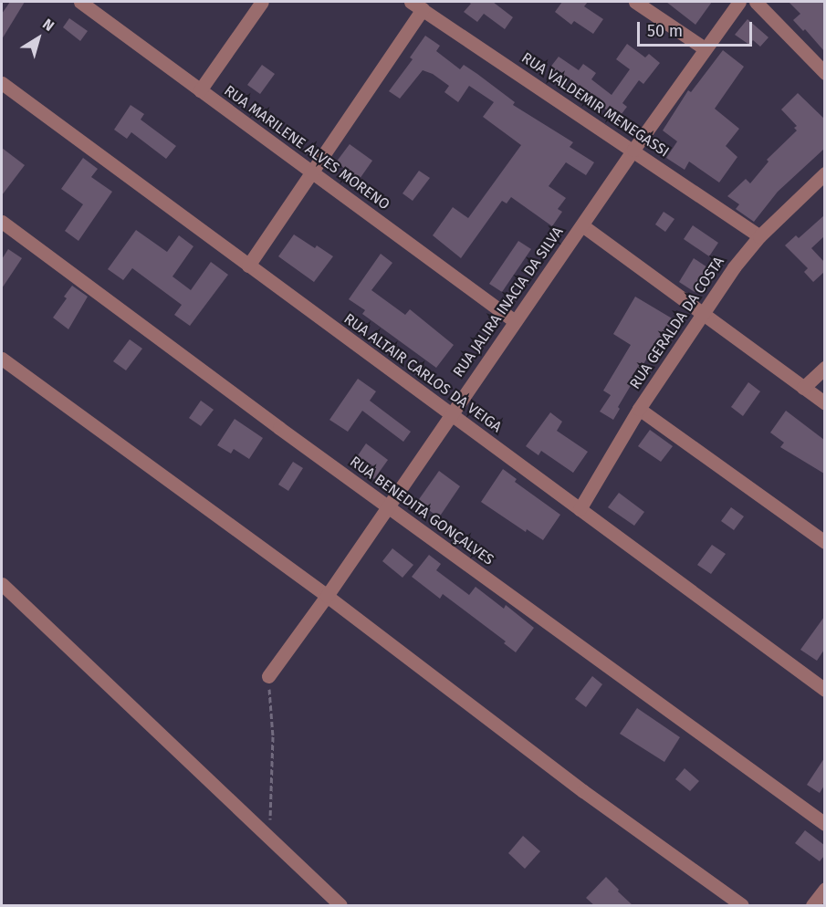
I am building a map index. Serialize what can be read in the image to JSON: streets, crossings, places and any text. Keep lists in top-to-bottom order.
{
  "streets": {
    "street": [
      "RUA VALDEMIR MENEGASSI",
      "RUA MARILENE ALVES MORENO",
      "RUA JALIRA INACIA DA SILVA",
      "RUA GERALDA DA COSTA",
      "RUA ALTAIR CARLOS DA VEIGA",
      "RUA BENEDITA GONÇALVES"
    ]
  },
  "crossings": [
    ["RUA VALDEMIR MENEGASSI", "RUA JALIRA INACIA DA SILVA"],
    ["RUA VALDEMIR MENEGASSI", "RUA GERALDA DA COSTA"],
    ["RUA MARILENE ALVES MORENO", "RUA JALIRA INACIA DA SILVA"],
    ["RUA JALIRA INACIA DA SILVA", "RUA ALTAIR CARLOS DA VEIGA"],
    ["RUA JALIRA INACIA DA SILVA", "RUA BENEDITA GONÇALVES"],
    ["RUA GERALDA DA COSTA", "RUA ALTAIR CARLOS DA VEIGA"]
  ],
  "scale_bar": "50 m",
  "north": "top right"
}
